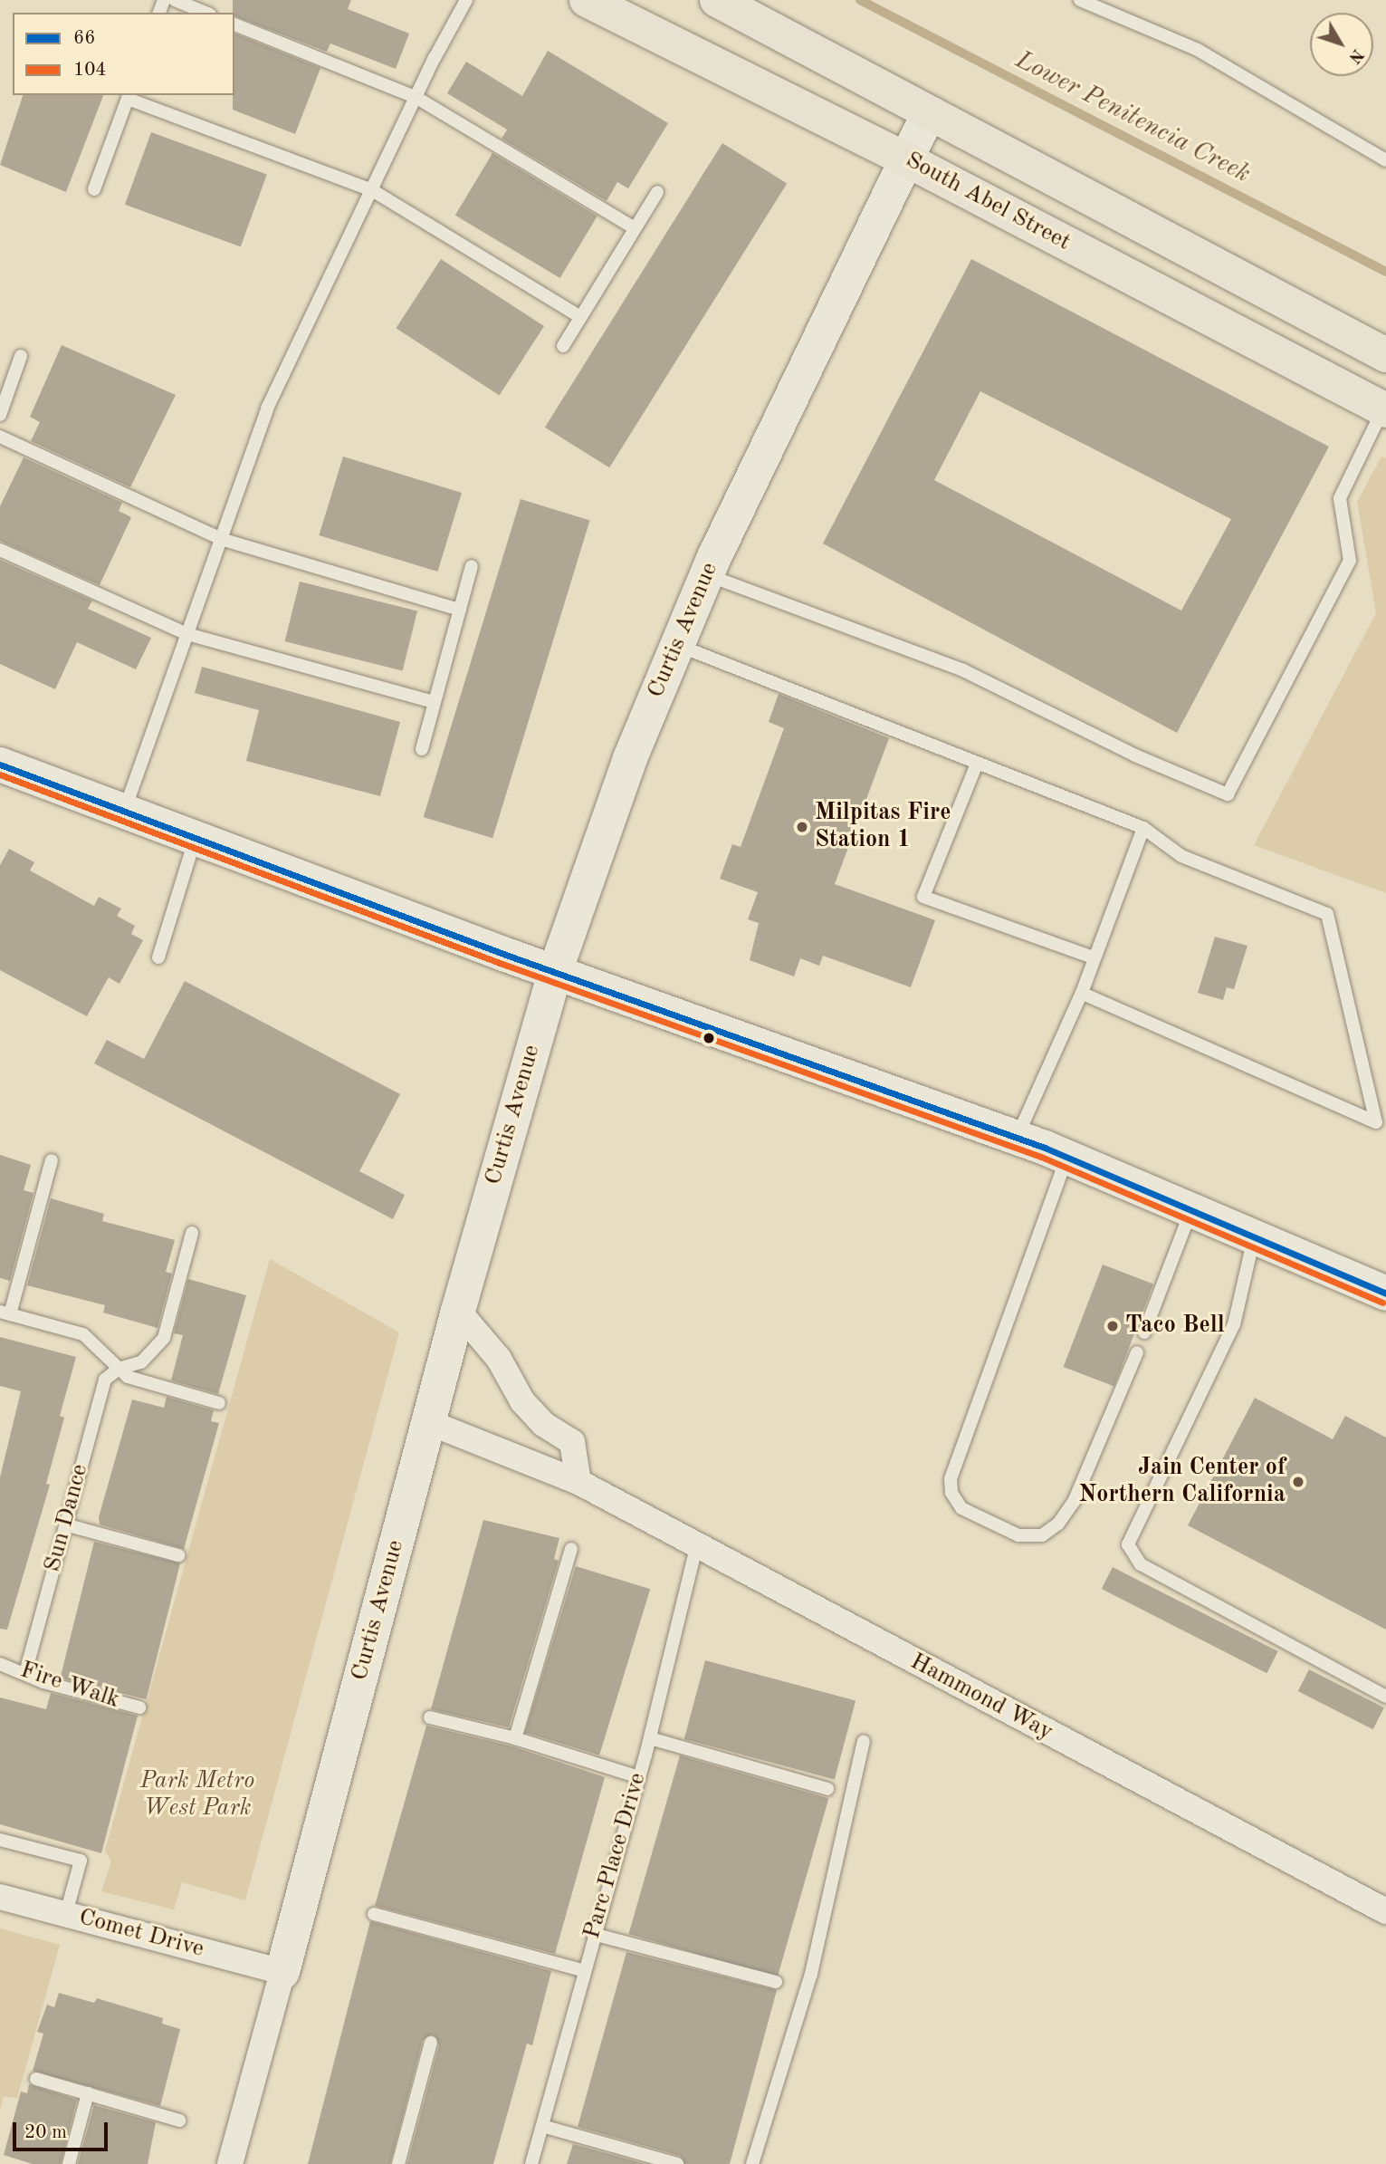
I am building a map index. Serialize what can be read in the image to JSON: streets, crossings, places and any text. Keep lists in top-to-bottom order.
{
  "streets": {
    "main road": ["South Abel Street"],
    "street": ["Curtis Avenue", "Hammond Way", "Comet Drive"],
    "lane": ["Sun Dance", "Fire Walk", "Parc Place Drive"]
  },
  "crossings": [
    ["South Abel Street", "Curtis Avenue"],
    ["Curtis Avenue", "Hammond Way"],
    ["Curtis Avenue", "Comet Drive"],
    ["Sun Dance", "Fire Walk"],
    ["Hammond Way", "Parc Place Drive"]
  ],
  "water": ["Lower Penitencia Creek"],
  "parks": ["Park Metro West Park"],
  "places": ["Milpitas Fire Station 1", "Taco Bell", "Jain Center of Northern California"],
  "lines": ["transit line 66", "transit line 104"],
  "legend": ["66", "104"],
  "scale_bar": "20 m",
  "north": "bottom right"
}
